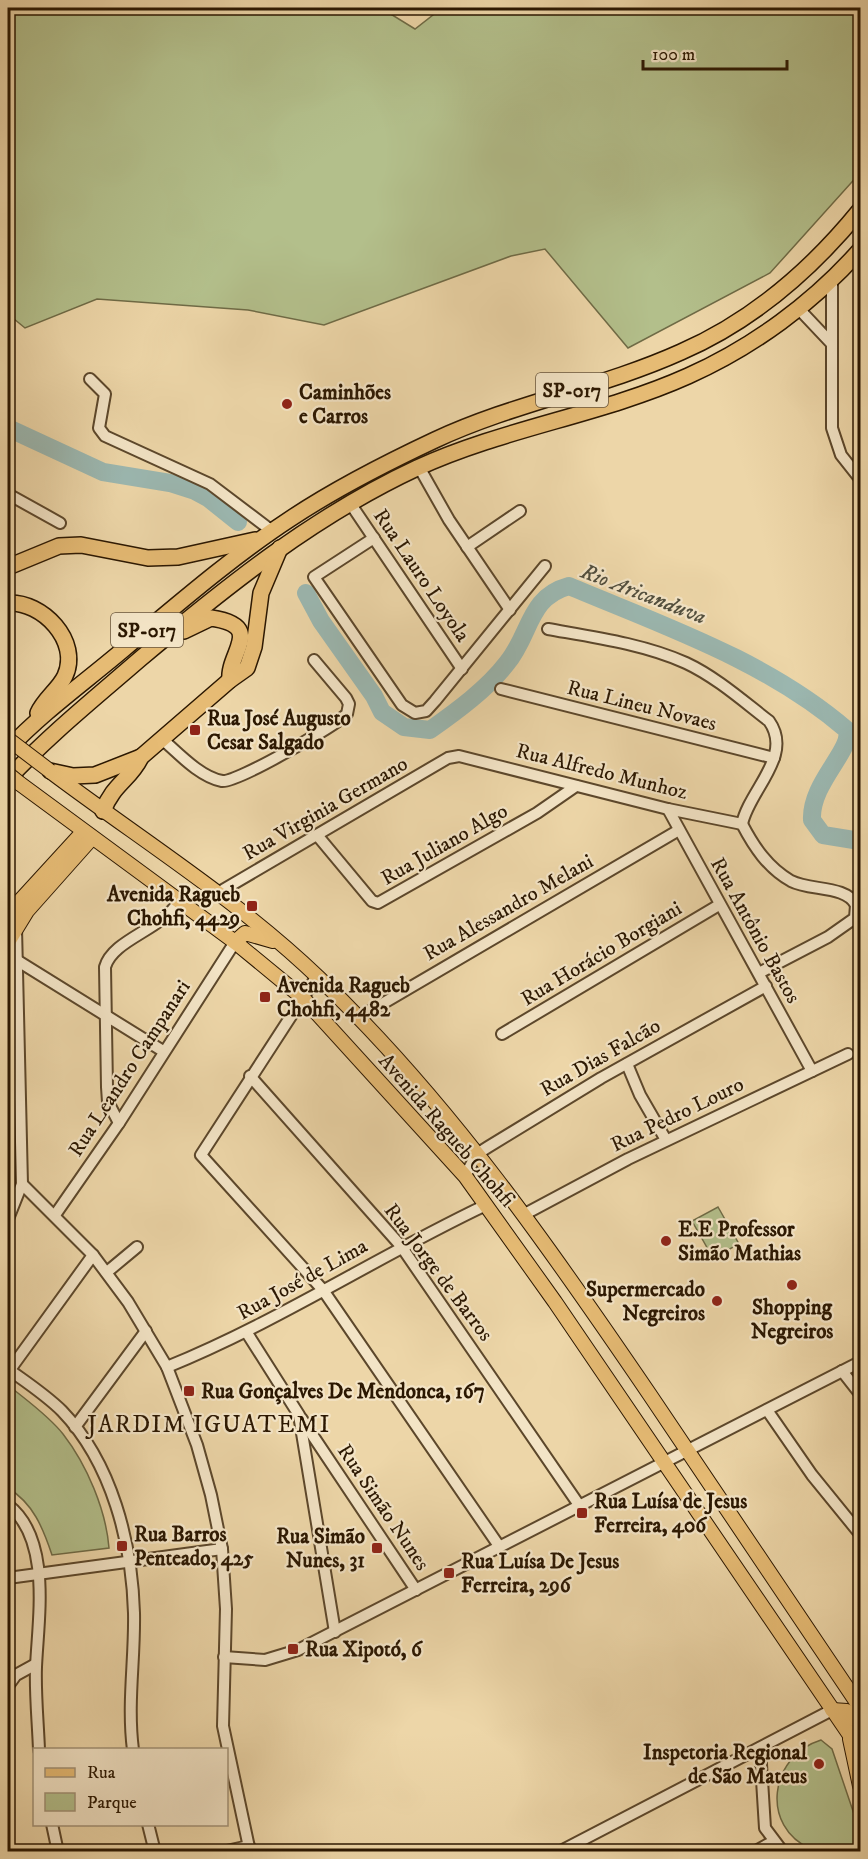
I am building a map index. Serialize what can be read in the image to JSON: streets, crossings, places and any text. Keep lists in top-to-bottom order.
{
  "streets": {
    "highway": ["SP-017"],
    "main road": ["Avenida Ragueb Chohfi"],
    "street": [
      "Rua Lauro Loyola",
      "Rua Lineu Novaes",
      "Rua Alfredo Munhoz",
      "Rua Virginia Germano",
      "Rua Juliano Algo",
      "Rua Alessandro Melani",
      "Rua Antônio Bastos",
      "Rua Horácio Borgiani",
      "Rua Dias Falcão",
      "Rua Leandro Campanari",
      "Rua Pedro Louro",
      "Rua Jorge de Barros",
      "Rua José de Lima",
      "Rua Simão Nunes"
    ]
  },
  "crossings": [
    ["SP-017", "Rua Lauro Loyola"],
    ["SP-017", "Avenida Ragueb Chohfi"],
    ["Rua Alfredo Munhoz", "Rua Virginia Germano"],
    ["Rua Alfredo Munhoz", "Rua Juliano Algo"],
    ["Rua Alfredo Munhoz", "Rua Antônio Bastos"],
    ["Rua Virginia Germano", "Rua Juliano Algo"],
    ["Rua Virginia Germano", "Avenida Ragueb Chohfi"],
    ["Rua Alessandro Melani", "Rua Antônio Bastos"],
    ["Rua Alessandro Melani", "Avenida Ragueb Chohfi"],
    ["Rua Antônio Bastos", "Rua Horácio Borgiani"],
    ["Rua Antônio Bastos", "Rua Dias Falcão"],
    ["Rua Antônio Bastos", "Rua Pedro Louro"],
    ["Rua Dias Falcão", "Avenida Ragueb Chohfi"],
    ["Rua Leandro Campanari", "Avenida Ragueb Chohfi"],
    ["Rua Pedro Louro", "Avenida Ragueb Chohfi"],
    ["Avenida Ragueb Chohfi", "Rua José de Lima"],
    ["Rua Jorge de Barros", "Rua José de Lima"],
    ["Rua José de Lima", "Rua Simão Nunes"]
  ],
  "districts": ["JARDIM IGUATEMI"],
  "water": ["Rio Aricanduva"],
  "places": {
    "other": [
      "Caminhões e Carros",
      "E.E Professor Simão Mathias",
      "Shopping Negreiros",
      "Supermercado Negreiros",
      "Inspetoria Regional de São Mateus"
    ],
    "transit": [
      "Rua José Augusto Cesar Salgado",
      "Avenida Ragueb Chohfi, 4429",
      "Avenida Ragueb Chohfi, 4482",
      "Rua Gonçalves De Mendonca, 167",
      "Rua Luísa de Jesus Ferreira, 406",
      "Rua Barros Penteado, 425",
      "Rua Simão Nunes, 31",
      "Rua Luísa De Jesus Ferreira, 296",
      "Rua Xipotó, 6"
    ]
  },
  "legend": ["Rua", "Parque"],
  "scale_bar": "100 m"
}
